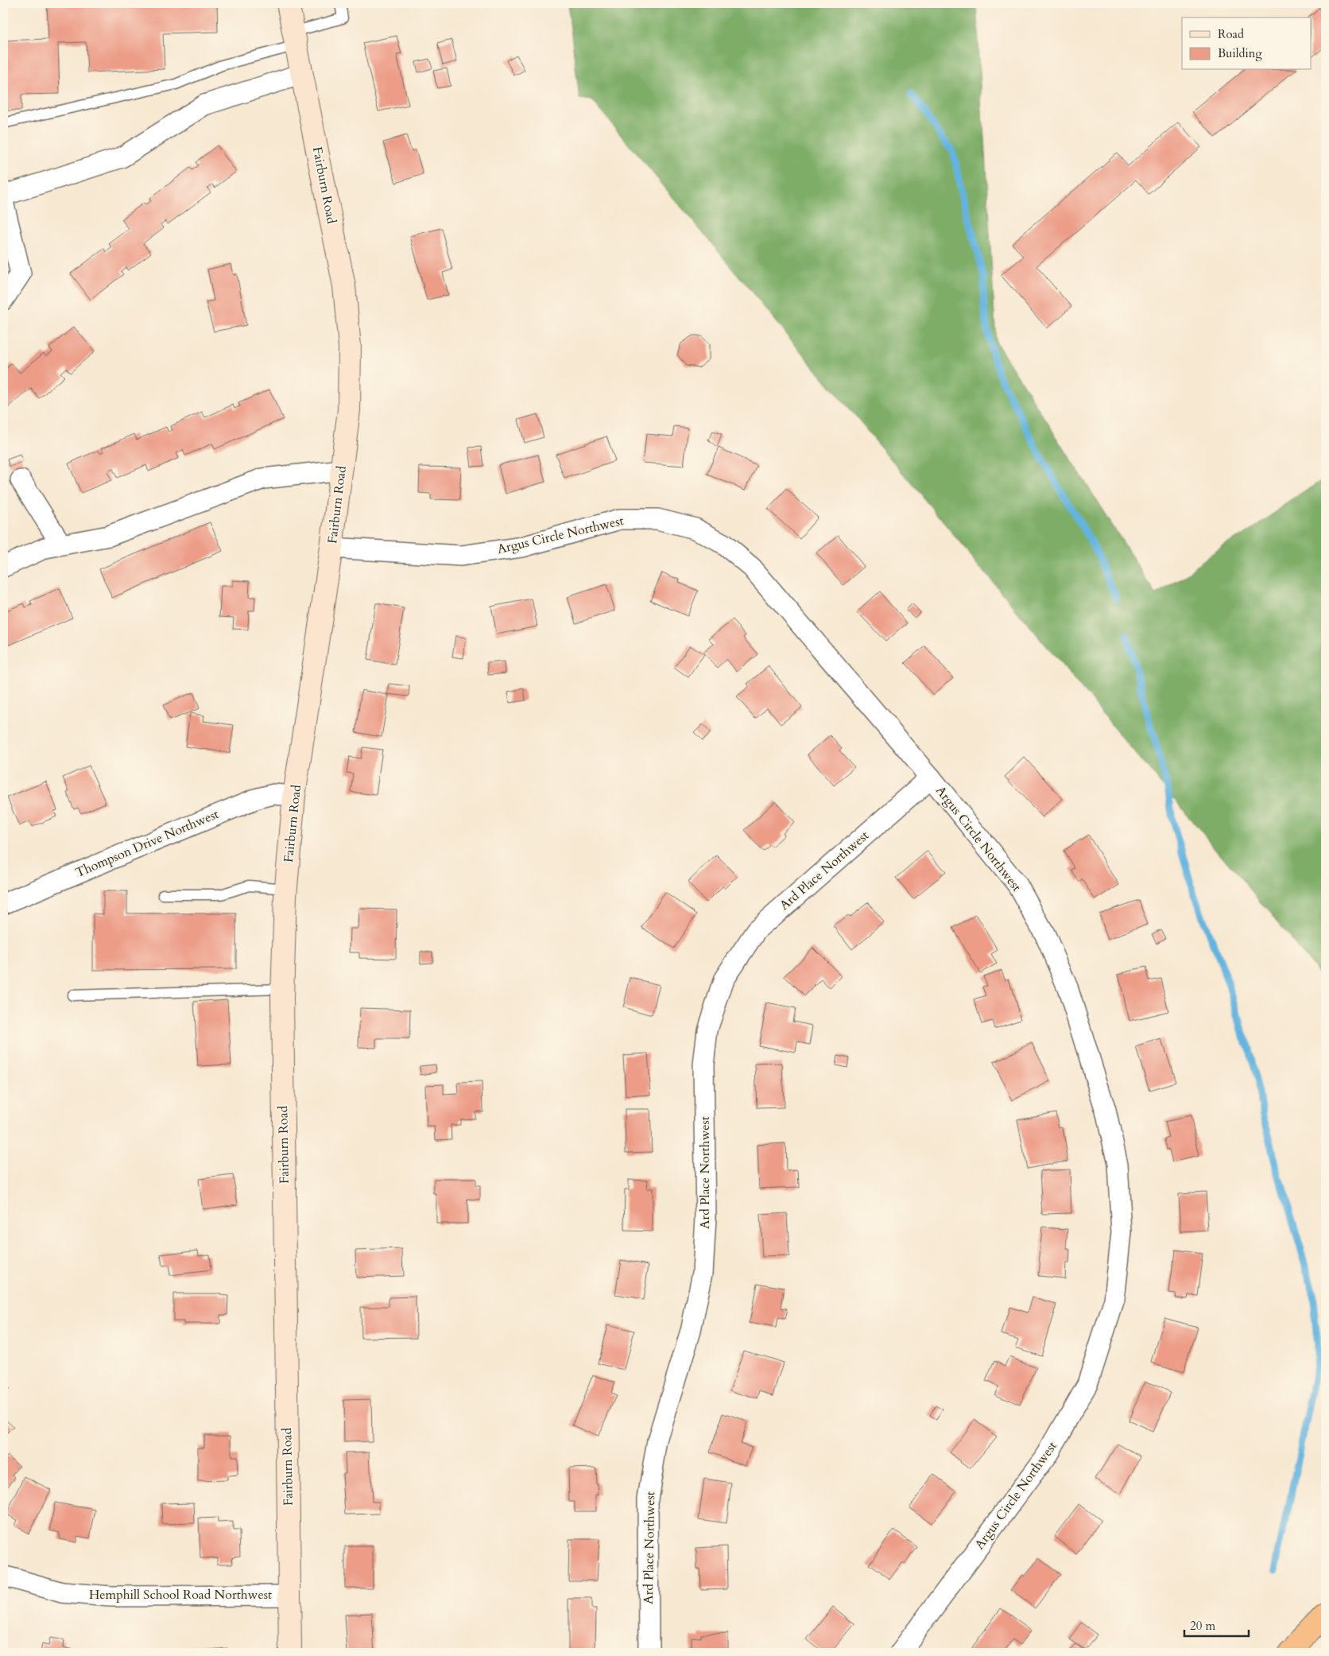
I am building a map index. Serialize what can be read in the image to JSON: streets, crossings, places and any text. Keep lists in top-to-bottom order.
{
  "streets": {
    "street": [
      "Fairburn Road",
      "Argus Circle Northwest",
      "Thompson Drive Northwest",
      "Ard Place Northwest",
      "Hemphill School Road Northwest"
    ]
  },
  "crossings": [
    ["Fairburn Road", "Argus Circle Northwest"],
    ["Fairburn Road", "Thompson Drive Northwest"],
    ["Fairburn Road", "Hemphill School Road Northwest"],
    ["Argus Circle Northwest", "Ard Place Northwest"]
  ],
  "legend": ["Road", "Building"],
  "scale_bar": "20 m"
}
